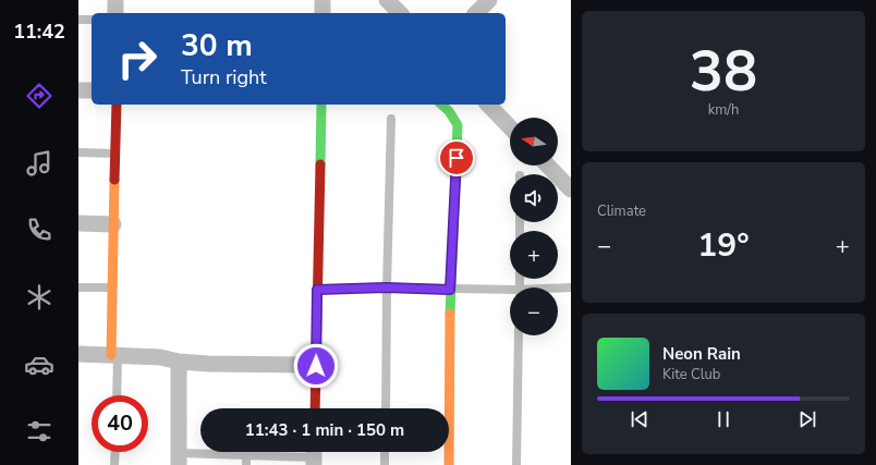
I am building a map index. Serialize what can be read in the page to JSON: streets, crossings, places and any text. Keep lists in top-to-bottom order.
{
  "north": "left",
  "page": {
    "tabs": "11:42",
    "tile": [
      ["38", "km/h"],
      "Climate"
    ],
    "turn": ["30 m", "Turn right"],
    "map_buttons": ["+", "−"],
    "heat": ["−", "19°", "+"],
    "song": ["Neon Rain", "Kite Club"],
    "limit": "40",
    "trip": "11:43 · 1 min · 150 m"
  }
}
